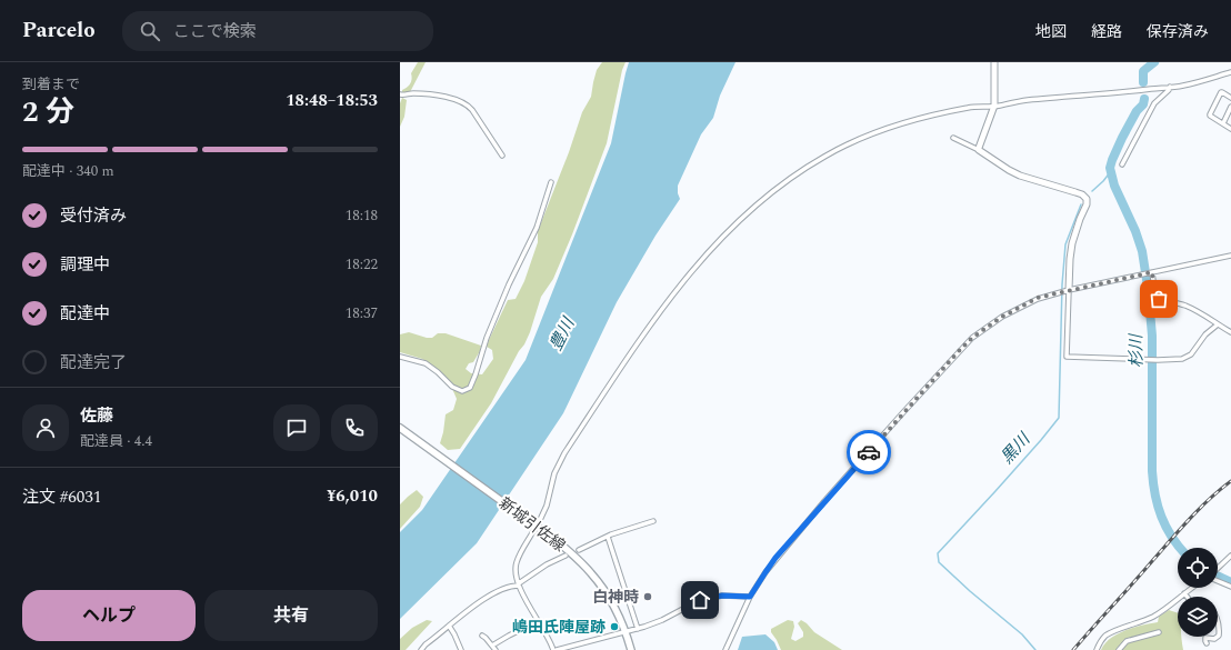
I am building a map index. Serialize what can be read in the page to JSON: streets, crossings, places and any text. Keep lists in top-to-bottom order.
{
  "streets": {
    "main road": ["新城引佐線"]
  },
  "water": ["豊川", "杉川", "黒川"],
  "places": ["白神時", "嶋田氏陣屋跡"],
  "page": {
    "header": "Parcelo",
    "search": "ここで検索",
    "nav": ["地図", "経路", "保存済み"],
    "heading": ["2 分", "到着まで", "18:48–18:53"],
    "panel": [
      "佐藤",
      "配達員 · 4.4",
      "注文 #6031",
      "¥6,010"
    ],
    "bar": "配達中 · 340 m",
    "list": [
      ["受付済み", "18:18"],
      ["調理中", "18:22"],
      ["配達中", "18:37"],
      "配達完了"
    ],
    "buttons": ["ヘルプ", "共有"]
  }
}
